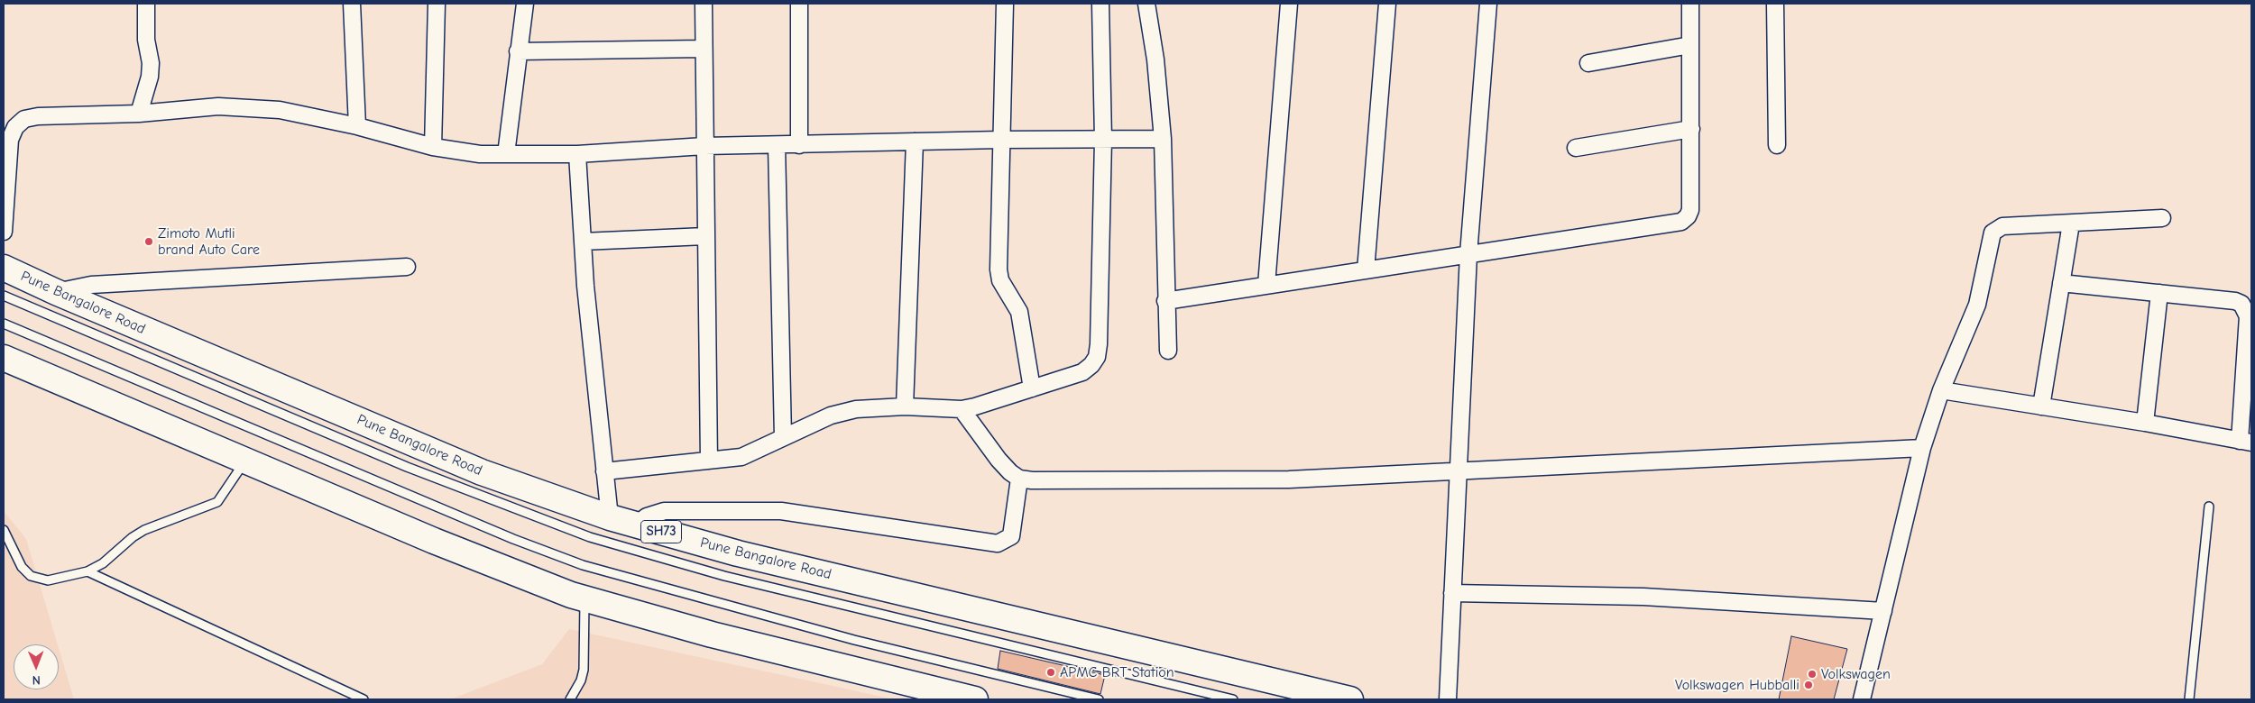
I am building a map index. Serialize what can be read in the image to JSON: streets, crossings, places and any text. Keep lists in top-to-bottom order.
{
  "streets": {
    "main road": ["Pune Bangalore Road", "SH73"]
  },
  "places": [
    "Zimoto Mutli brand Auto Care",
    "APMC BRT Station",
    "Volkswagen",
    "Volkswagen Hubballi"
  ],
  "north": "bottom"
}
